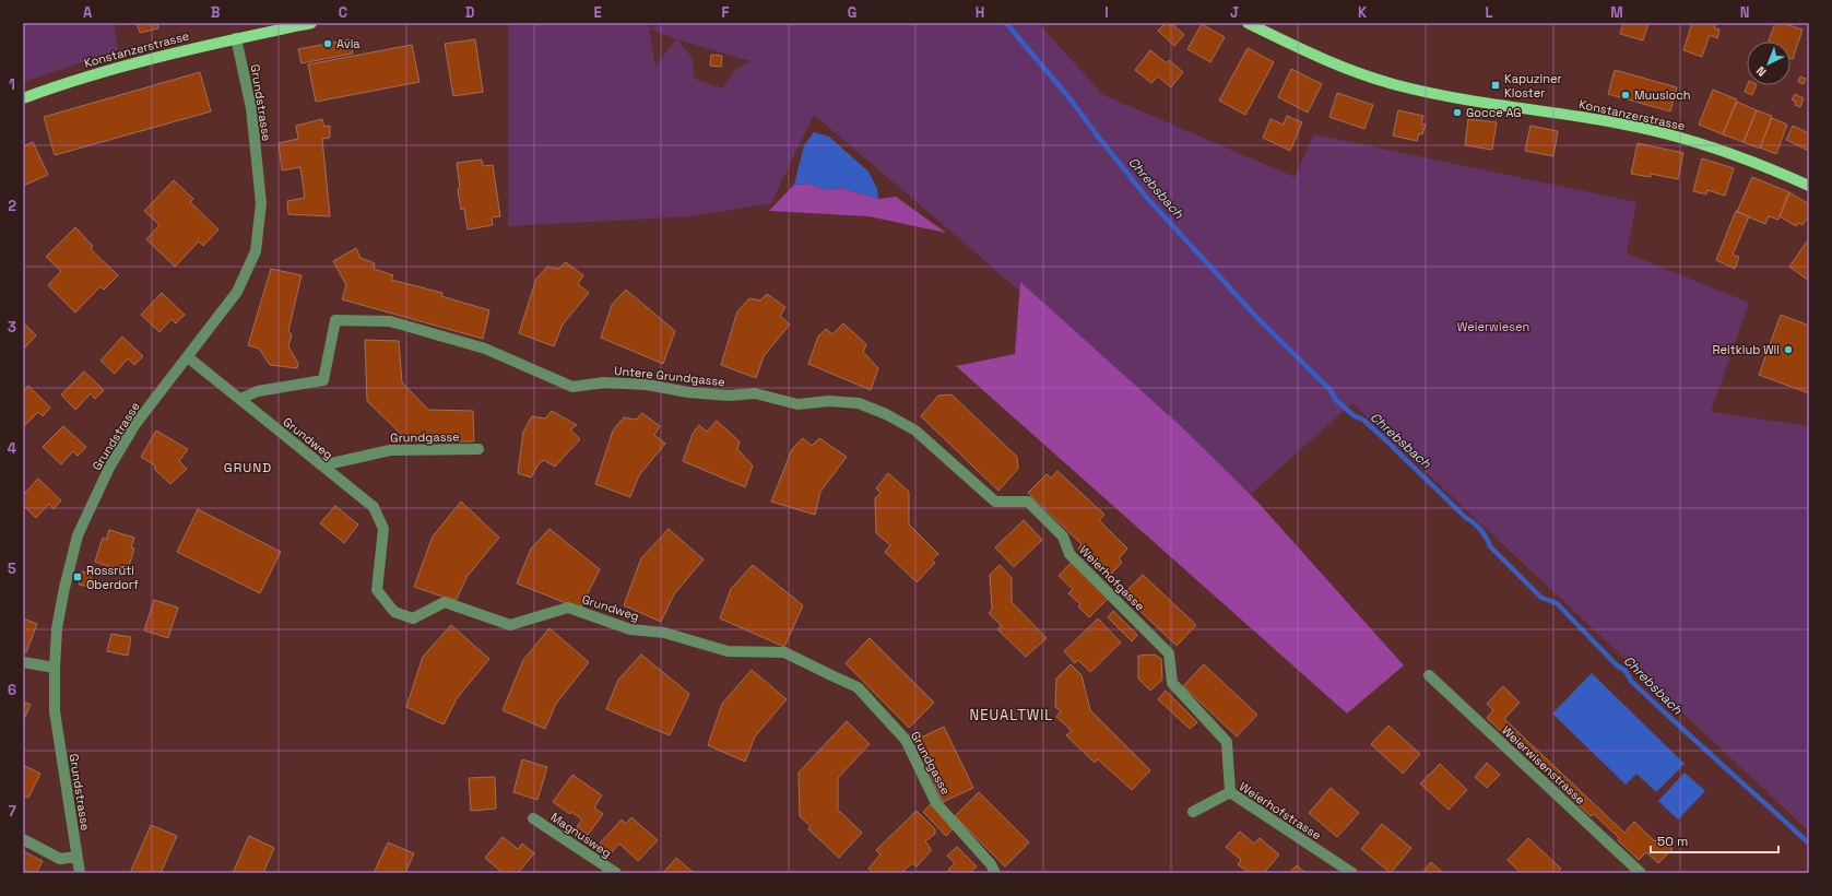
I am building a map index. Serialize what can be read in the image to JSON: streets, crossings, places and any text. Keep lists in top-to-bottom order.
{
  "streets": {
    "main road": ["Konstanzerstrasse"],
    "street": [
      "Grundstrasse",
      "Untere Grundgasse",
      "Grundgasse",
      "Grundweg",
      "Weierhofgasse",
      "Weierwisenstrasse",
      "Weierhofstrasse",
      "Magnusweg"
    ]
  },
  "crossings": [
    ["Konstanzerstrasse", "Grundstrasse"],
    ["Grundstrasse", "Grundweg"],
    ["Untere Grundgasse", "Grundweg"],
    ["Untere Grundgasse", "Weierhofgasse"],
    ["Grundgasse", "Grundweg"],
    ["Weierhofgasse", "Weierhofstrasse"]
  ],
  "districts": ["GRUND", "NEUALTWIL"],
  "water": ["Chrebsbach"],
  "parks": ["Weierwiesen"],
  "places": {
    "other": [
      "Avia",
      "Muusloch",
      "Gocce AG",
      "Reitklub Wil"
    ],
    "transit": ["Kapuziner Kloster", "Rossrüti Oberdorf"]
  },
  "scale_bar": "50 m",
  "north": "bottom left",
  "grid": {
    "columns": [
      "A",
      "B",
      "C",
      "D",
      "E",
      "F",
      "G",
      "H",
      "I",
      "J",
      "K",
      "L",
      "M",
      "N"
    ],
    "rows": [
      "1",
      "2",
      "3",
      "4",
      "5",
      "6",
      "7"
    ]
  }
}
